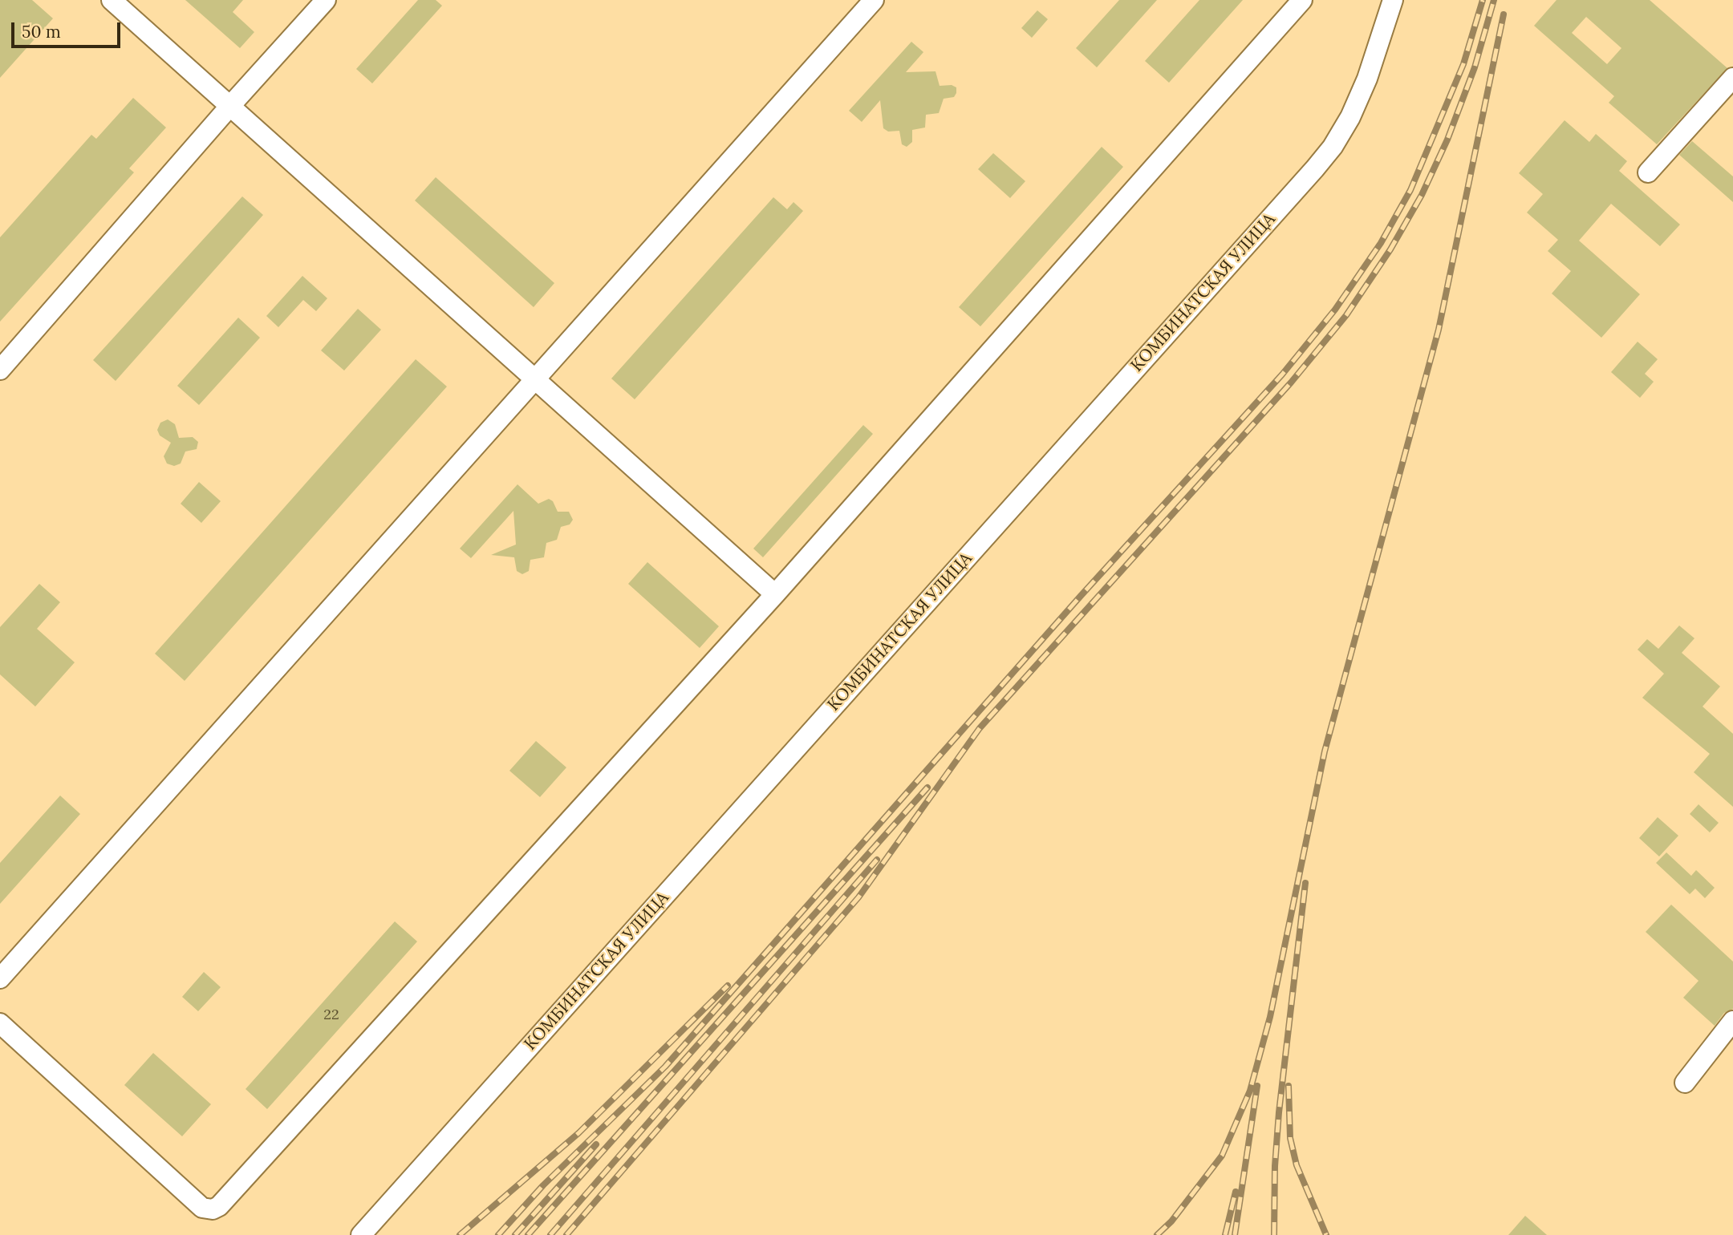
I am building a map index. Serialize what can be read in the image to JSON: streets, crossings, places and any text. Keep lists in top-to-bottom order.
{
  "streets": {
    "street": ["КОМБИНАТСКАЯ УЛИЦА"]
  },
  "house_numbers": ["22"],
  "scale_bar": "50 m"
}
